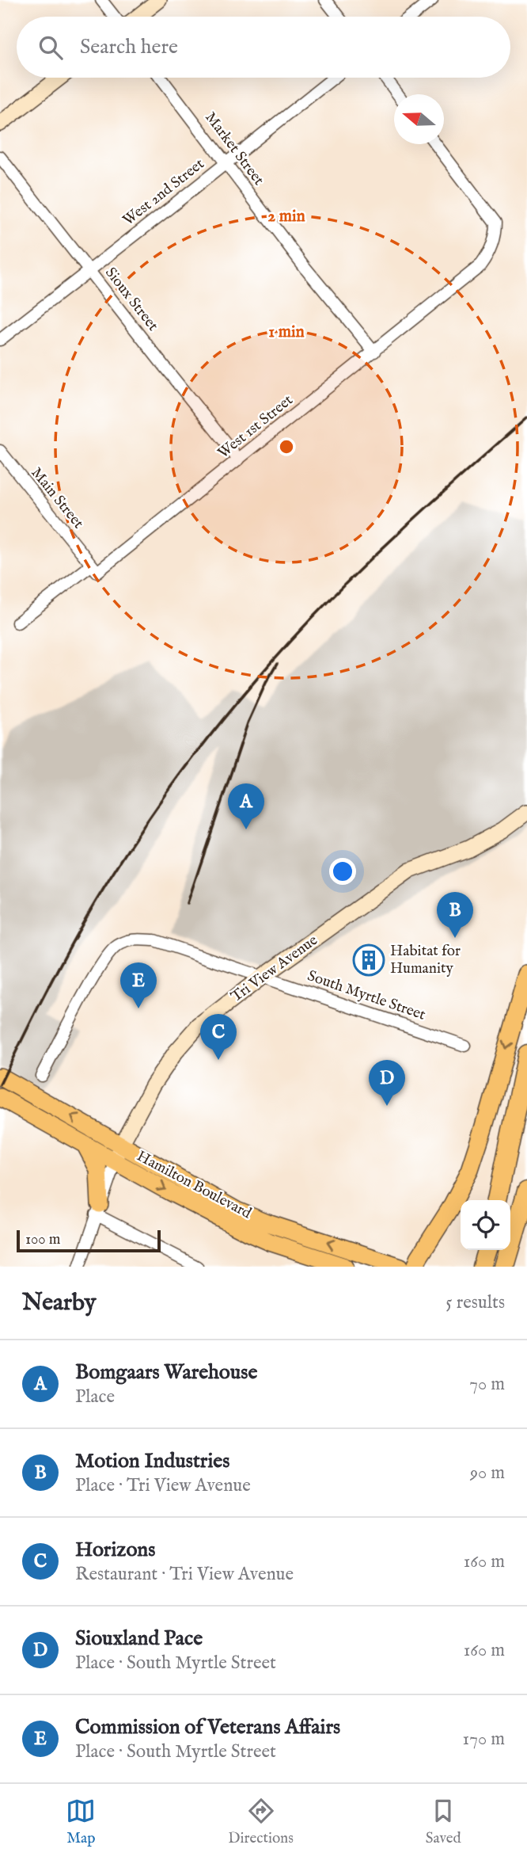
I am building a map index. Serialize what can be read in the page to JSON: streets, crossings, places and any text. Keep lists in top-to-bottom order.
{
  "streets": {
    "main road": ["Hamilton Boulevard"],
    "street": [
      "Market Street",
      "West 2nd Street",
      "Sioux Street",
      "West 1st Street",
      "Main Street",
      "Tri View Avenue",
      "South Myrtle Street"
    ]
  },
  "crossings": [
    ["Market Street", "West 2nd Street"],
    ["Market Street", "West 1st Street"],
    ["West 2nd Street", "Sioux Street"],
    ["Sioux Street", "West 1st Street"],
    ["West 1st Street", "Main Street"],
    ["Tri View Avenue", "South Myrtle Street"],
    ["Tri View Avenue", "Hamilton Boulevard"]
  ],
  "places": {
    "building": ["Habitat for Humanity"]
  },
  "scale_bar": "100 m",
  "north": "left",
  "page": {
    "search": "Search here",
    "pins": [
      "A",
      "B",
      "E",
      "C",
      "D"
    ],
    "scale": "100 m",
    "heading": ["Nearby", "5 results"],
    "list": [
      {
        "mark": "A",
        "name": "Bomgaars Warehouse",
        "note": "Place",
        "value": "70 m"
      },
      {
        "mark": "B",
        "name": "Motion Industries",
        "note": "Place · Tri View Avenue",
        "value": "90 m"
      },
      {
        "mark": "C",
        "name": "Horizons",
        "note": "Restaurant · Tri View Avenue",
        "value": "160 m"
      },
      {
        "mark": "D",
        "name": "Siouxland Pace",
        "note": "Place · South Myrtle Street",
        "value": "160 m"
      },
      {
        "mark": "E",
        "name": "Commission of Veterans Affairs",
        "note": "Place · South Myrtle Street",
        "value": "170 m"
      }
    ],
    "nav": ["Map", "Directions", "Saved"]
  },
  "rings": ["2 min", "1 min"]
}
